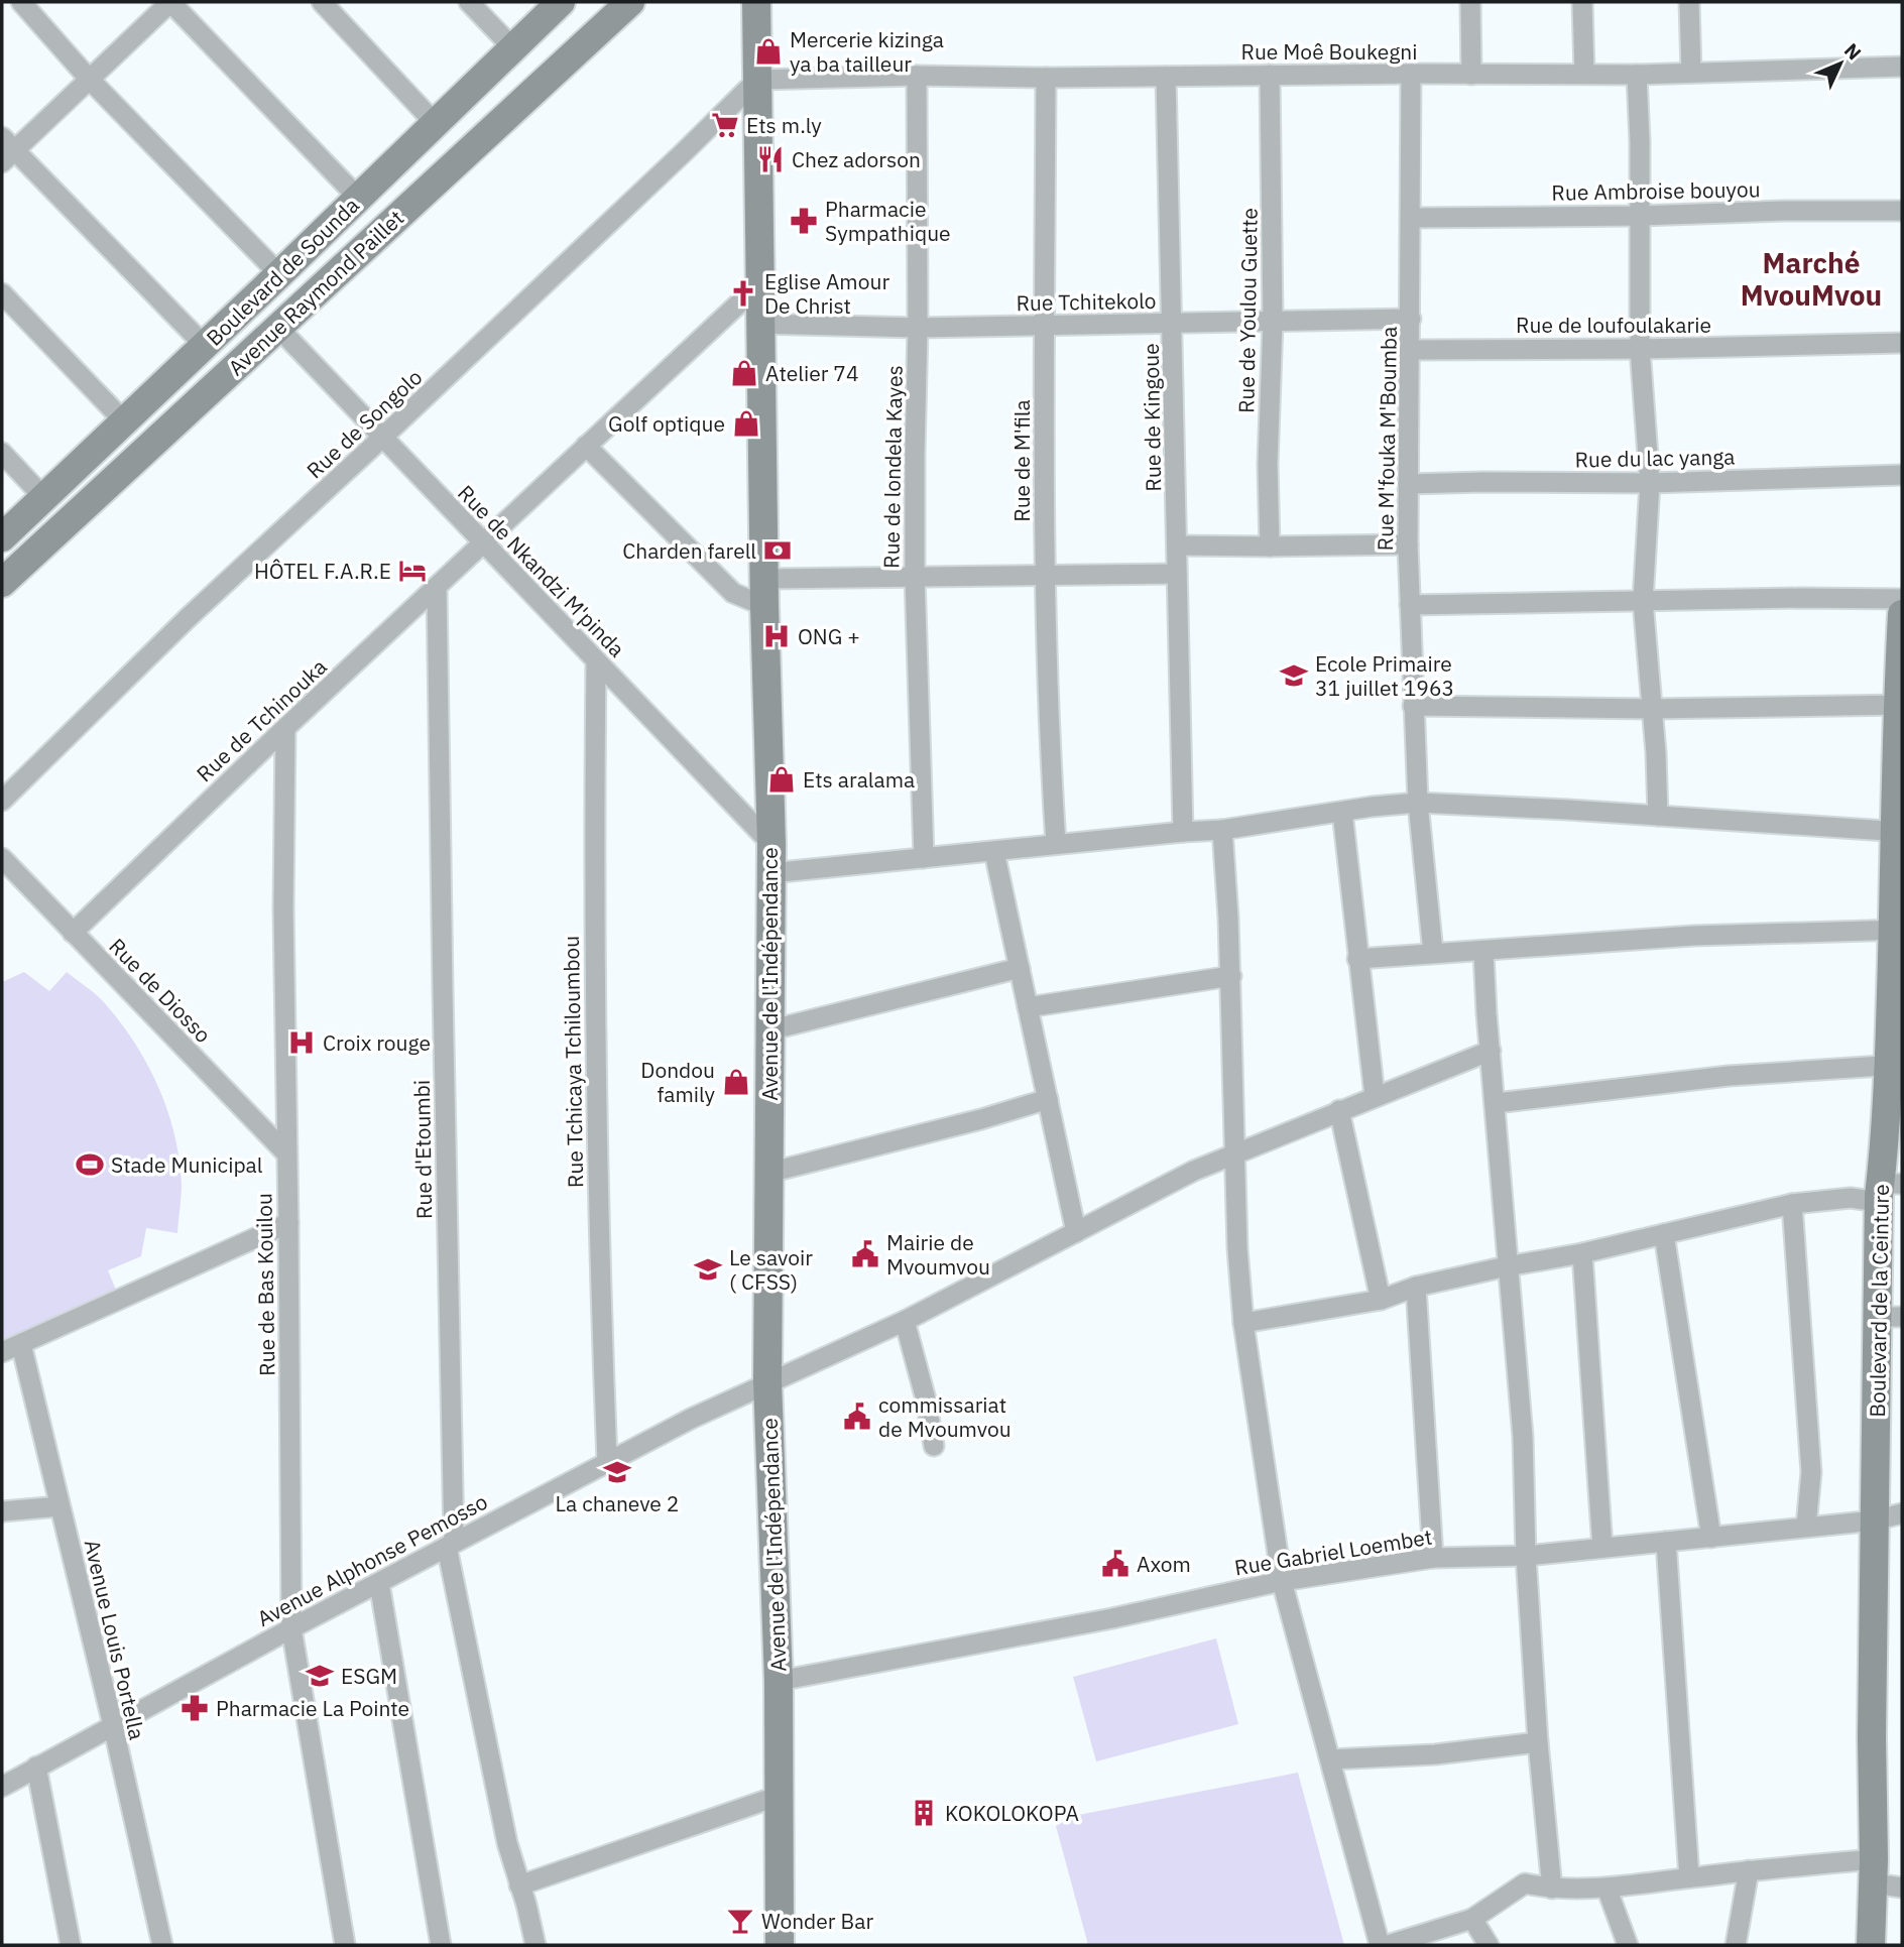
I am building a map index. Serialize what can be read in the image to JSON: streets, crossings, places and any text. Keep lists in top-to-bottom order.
{
  "streets": {
    "street": [
      "Rue Moê Boukegni",
      "Rue Ambroise bouyou",
      "Boulevard de Sounda",
      "Avenue Raymond Paillet",
      "Rue Tchitekolo",
      "Rue de Youlou Guette",
      "Rue de loufoulakarie",
      "Rue de Kingoue",
      "Rue de Songolo",
      "Rue M'fouka M'Boumba",
      "Rue du lac yanga",
      "Rue de M'fila",
      "Rue de londela Kayes",
      "Rue de Nkandzi M'pinda",
      "Rue de Tchinouka",
      "Avenue de l'Indépendance",
      "Rue de Diosso",
      "Rue Tchicaya Tchiloumbou",
      "Rue d'Etoumbi",
      "Rue de Bas Kouilou",
      "Boulevard de la Ceinture",
      "Rue Gabriel Loembet",
      "Avenue Alphonse Pemosso",
      "Avenue Louis Portella"
    ]
  },
  "crossings": [
    ["Rue Moê Boukegni", "Rue de Youlou Guette"],
    ["Rue Moê Boukegni", "Rue de Kingoue"],
    ["Rue Moê Boukegni", "Rue de Songolo"],
    ["Rue Moê Boukegni", "Rue M'fouka M'Boumba"],
    ["Rue Moê Boukegni", "Rue de M'fila"],
    ["Rue Moê Boukegni", "Rue de londela Kayes"],
    ["Rue Moê Boukegni", "Avenue de l'Indépendance"],
    ["Rue Ambroise bouyou", "Rue M'fouka M'Boumba"],
    ["Avenue Raymond Paillet", "Rue de Nkandzi M'pinda"],
    ["Rue Tchitekolo", "Rue de Youlou Guette"],
    ["Rue Tchitekolo", "Rue de Kingoue"],
    ["Rue Tchitekolo", "Rue M'fouka M'Boumba"],
    ["Rue Tchitekolo", "Rue de M'fila"],
    ["Rue Tchitekolo", "Rue de londela Kayes"],
    ["Rue Tchitekolo", "Avenue de l'Indépendance"],
    ["Rue de loufoulakarie", "Rue M'fouka M'Boumba"],
    ["Rue de Songolo", "Rue de Nkandzi M'pinda"],
    ["Rue de Songolo", "Avenue de l'Indépendance"],
    ["Rue M'fouka M'Boumba", "Rue du lac yanga"],
    ["Rue de Nkandzi M'pinda", "Rue de Tchinouka"],
    ["Rue de Nkandzi M'pinda", "Avenue de l'Indépendance"],
    ["Rue de Nkandzi M'pinda", "Rue Tchicaya Tchiloumbou"],
    ["Rue de Tchinouka", "Avenue de l'Indépendance"],
    ["Rue de Tchinouka", "Rue de Diosso"],
    ["Rue de Tchinouka", "Rue d'Etoumbi"],
    ["Rue de Tchinouka", "Rue de Bas Kouilou"],
    ["Avenue de l'Indépendance", "Rue Gabriel Loembet"],
    ["Avenue de l'Indépendance", "Avenue Alphonse Pemosso"],
    ["Rue de Diosso", "Rue de Bas Kouilou"],
    ["Rue Tchicaya Tchiloumbou", "Avenue Alphonse Pemosso"],
    ["Rue d'Etoumbi", "Avenue Alphonse Pemosso"],
    ["Rue de Bas Kouilou", "Avenue Alphonse Pemosso"],
    ["Boulevard de la Ceinture", "Rue Gabriel Loembet"],
    ["Avenue Alphonse Pemosso", "Avenue Louis Portella"]
  ],
  "districts": ["Marché MvouMvou"],
  "places": {
    "shop": [
      "Mercerie kizinga ya ba tailleur",
      "Atelier 74",
      "Golf optique",
      "Ets aralama",
      "Dondou family"
    ],
    "supermarket": ["Ets m.ly"],
    "restaurant": ["Chez adorson"],
    "pharmacy": ["Pharmacie Sympathique", "Pharmacie La Pointe"],
    "church": ["Eglise Amour De Christ"],
    "bank": ["Charden farell"],
    "hotel": ["HÔTEL F.A.R.E"],
    "hospital": ["ONG +", "Croix rouge"],
    "school or university": [
      "Ecole Primaire 31 juillet 1963",
      "Le savoir ( CFSS)",
      "La chaneve 2",
      "ESGM"
    ],
    "sports": ["Stade Municipal"],
    "public building": ["Mairie de Mvoumvou", "commissariat de Mvoumvou", "Axom"],
    "building": ["KOKOLOKOPA"],
    "bar": ["Wonder Bar"]
  },
  "north": "top right"
}
